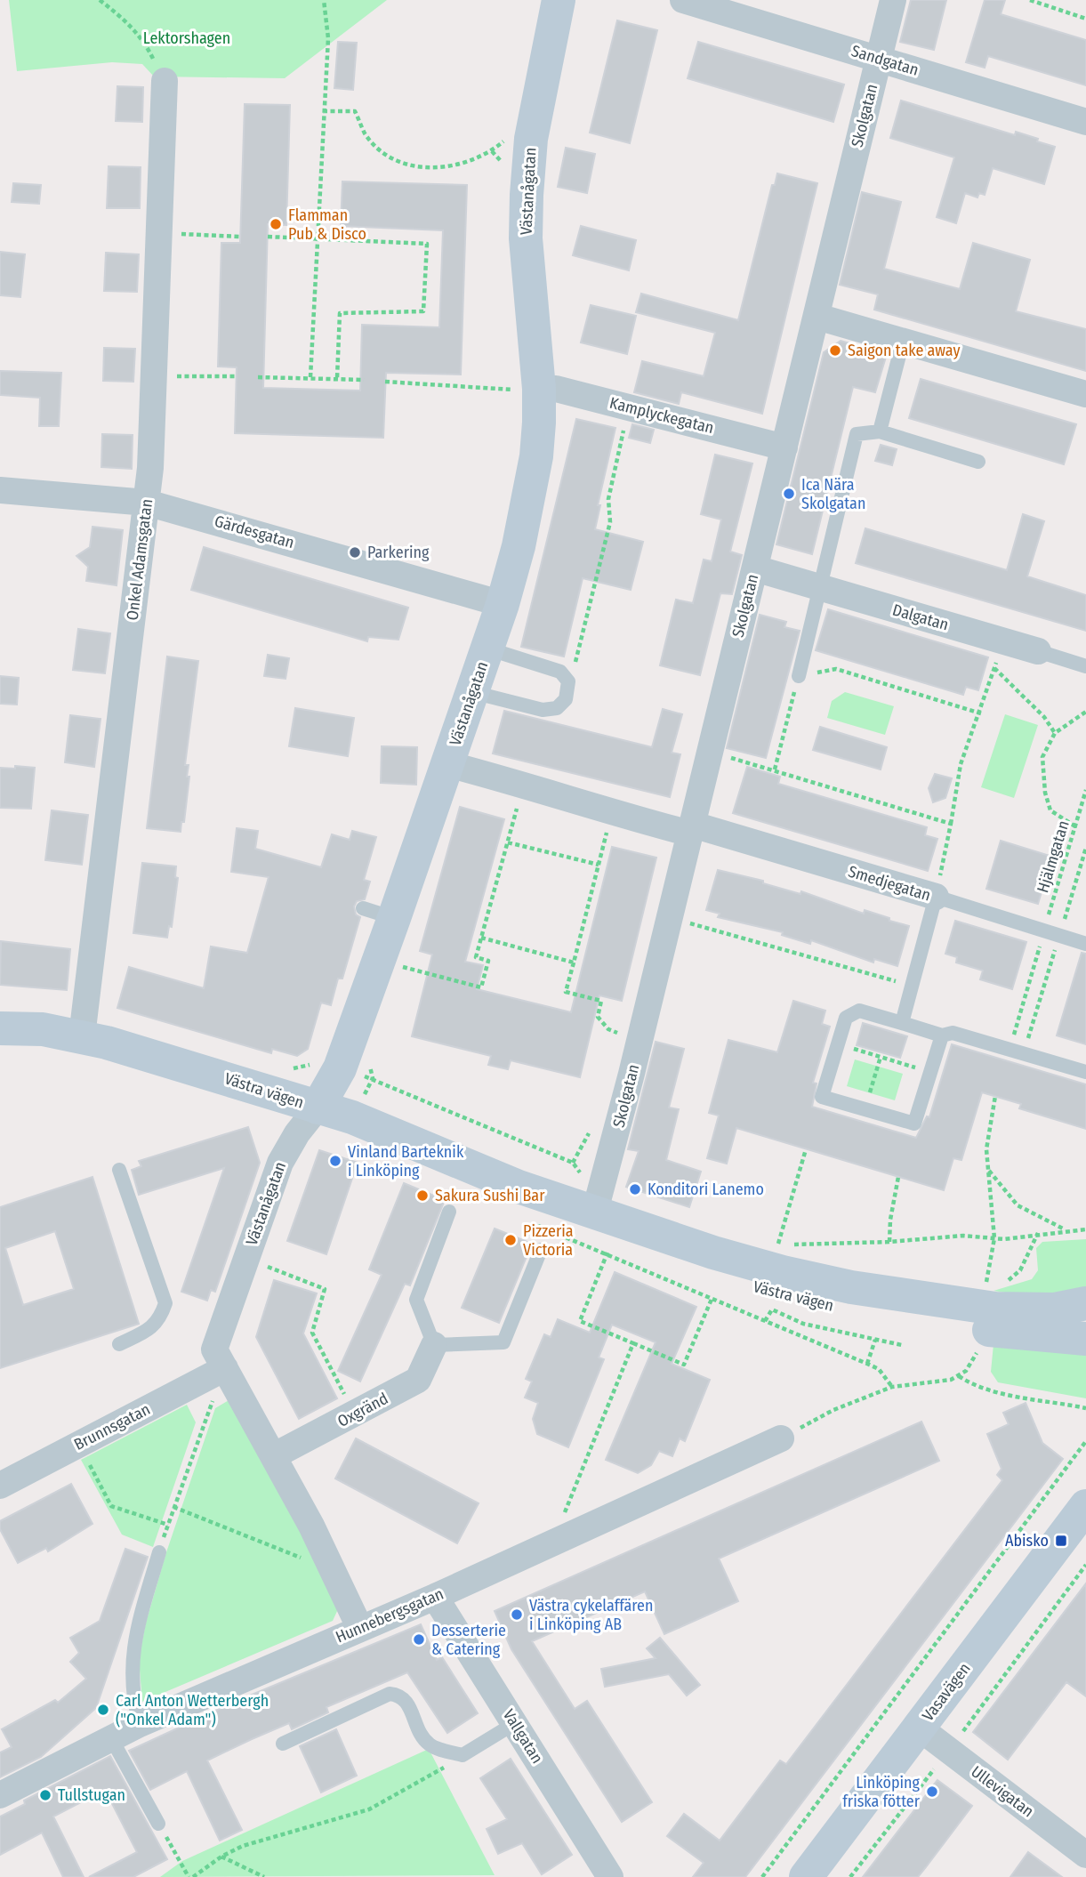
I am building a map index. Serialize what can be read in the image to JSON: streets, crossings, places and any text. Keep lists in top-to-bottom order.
{
  "streets": {
    "main road": ["Västanågatan", "Västra vägen", "Vasavägen"],
    "street": [
      "Sandgatan",
      "Skolgatan",
      "Kamplyckegatan",
      "Gärdesgatan",
      "Onkel Adamsgatan",
      "Dalgatan",
      "Smedjegatan",
      "Oxgränd",
      "Brunnsgatan",
      "Hunnebergsgatan",
      "Vallgatan",
      "Ullevigatan"
    ],
    "path": ["Hjälmgatan"]
  },
  "crossings": [
    ["Sandgatan", "Skolgatan"],
    ["Skolgatan", "Kamplyckegatan"],
    ["Skolgatan", "Dalgatan"],
    ["Skolgatan", "Smedjegatan"],
    ["Skolgatan", "Västra vägen"],
    ["Västanågatan", "Kamplyckegatan"],
    ["Västanågatan", "Gärdesgatan"],
    ["Västanågatan", "Smedjegatan"],
    ["Västanågatan", "Västra vägen"],
    ["Västanågatan", "Brunnsgatan"],
    ["Gärdesgatan", "Onkel Adamsgatan"],
    ["Onkel Adamsgatan", "Västra vägen"],
    ["Hjälmgatan", "Smedjegatan"],
    ["Hunnebergsgatan", "Vallgatan"],
    ["Vasavägen", "Ullevigatan"]
  ],
  "parks": ["Lektorshagen"],
  "places": {
    "other": [
      "Flamman Pub & Disco",
      "Saigon take away",
      "Ica Nära Skolgatan",
      "Parkering",
      "Vinland Barteknik i Linköping",
      "Konditori Lanemo",
      "Sakura Sushi Bar",
      "Pizzeria Victoria",
      "Västra cykelaffären i Linköping AB",
      "Desserterie & Catering",
      "Carl Anton Wetterbergh (\"Onkel Adam\")",
      "Linköping friska fötter",
      "Tullstugan"
    ],
    "transit": ["Abisko"]
  }
}
